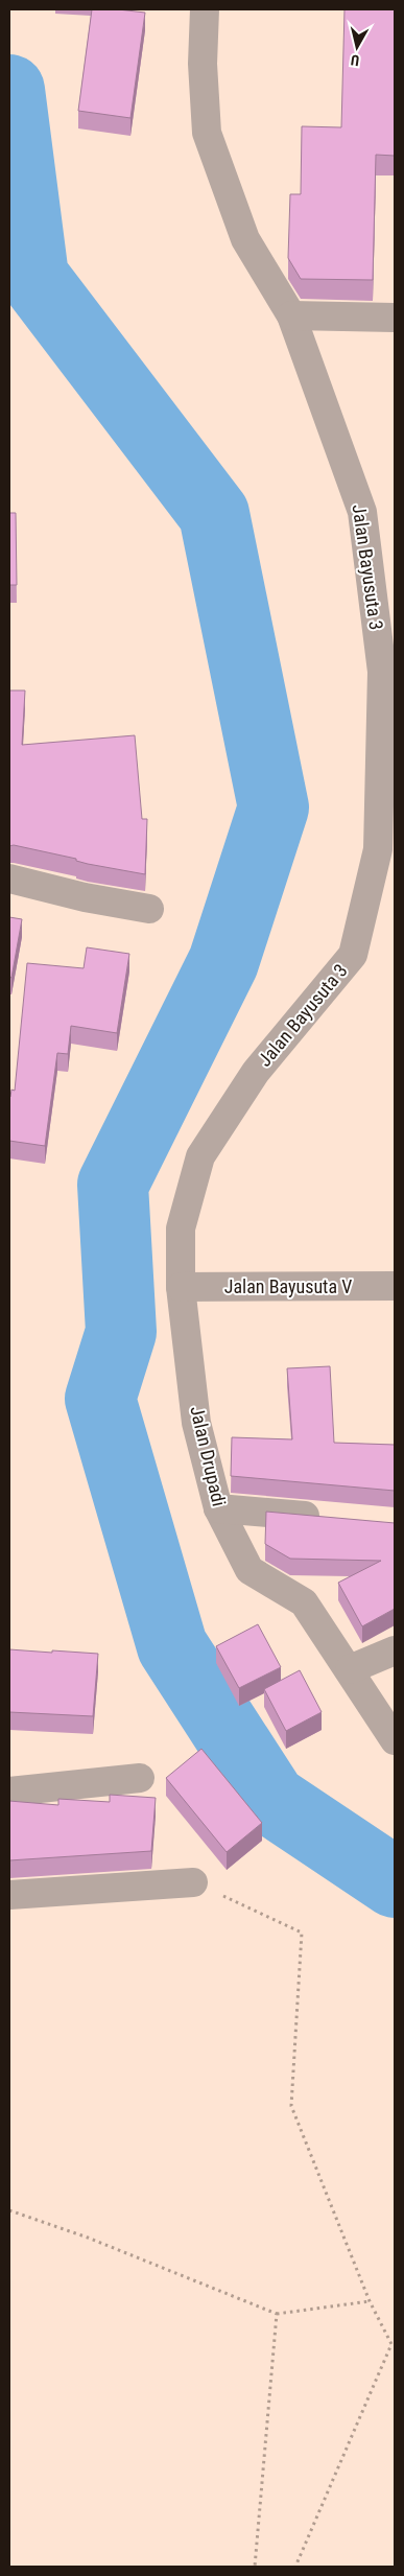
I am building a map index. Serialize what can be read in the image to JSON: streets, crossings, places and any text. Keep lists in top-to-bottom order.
{
  "streets": {
    "street": ["Jalan Bayusuta 3", "Jalan Bayusuta V", "Jalan Drupadi"]
  },
  "crossings": [
    ["Jalan Bayusuta 3", "Jalan Bayusuta V"],
    ["Jalan Bayusuta 3", "Jalan Drupadi"],
    ["Jalan Bayusuta V", "Jalan Drupadi"]
  ],
  "north": "bottom"
}
